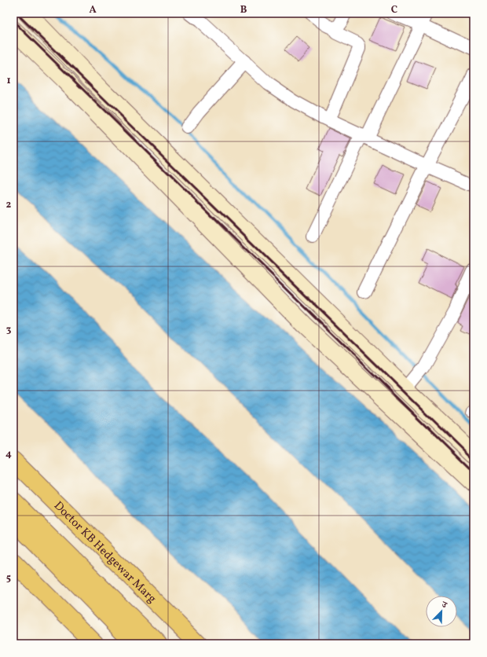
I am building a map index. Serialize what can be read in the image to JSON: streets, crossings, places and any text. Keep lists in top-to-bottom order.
{
  "streets": {
    "highway": ["Doctor KB Hedgewar Marg"]
  },
  "north": "top right",
  "grid": {
    "columns": ["A", "B", "C"],
    "rows": [
      "1",
      "2",
      "3",
      "4",
      "5"
    ]
  }
}
